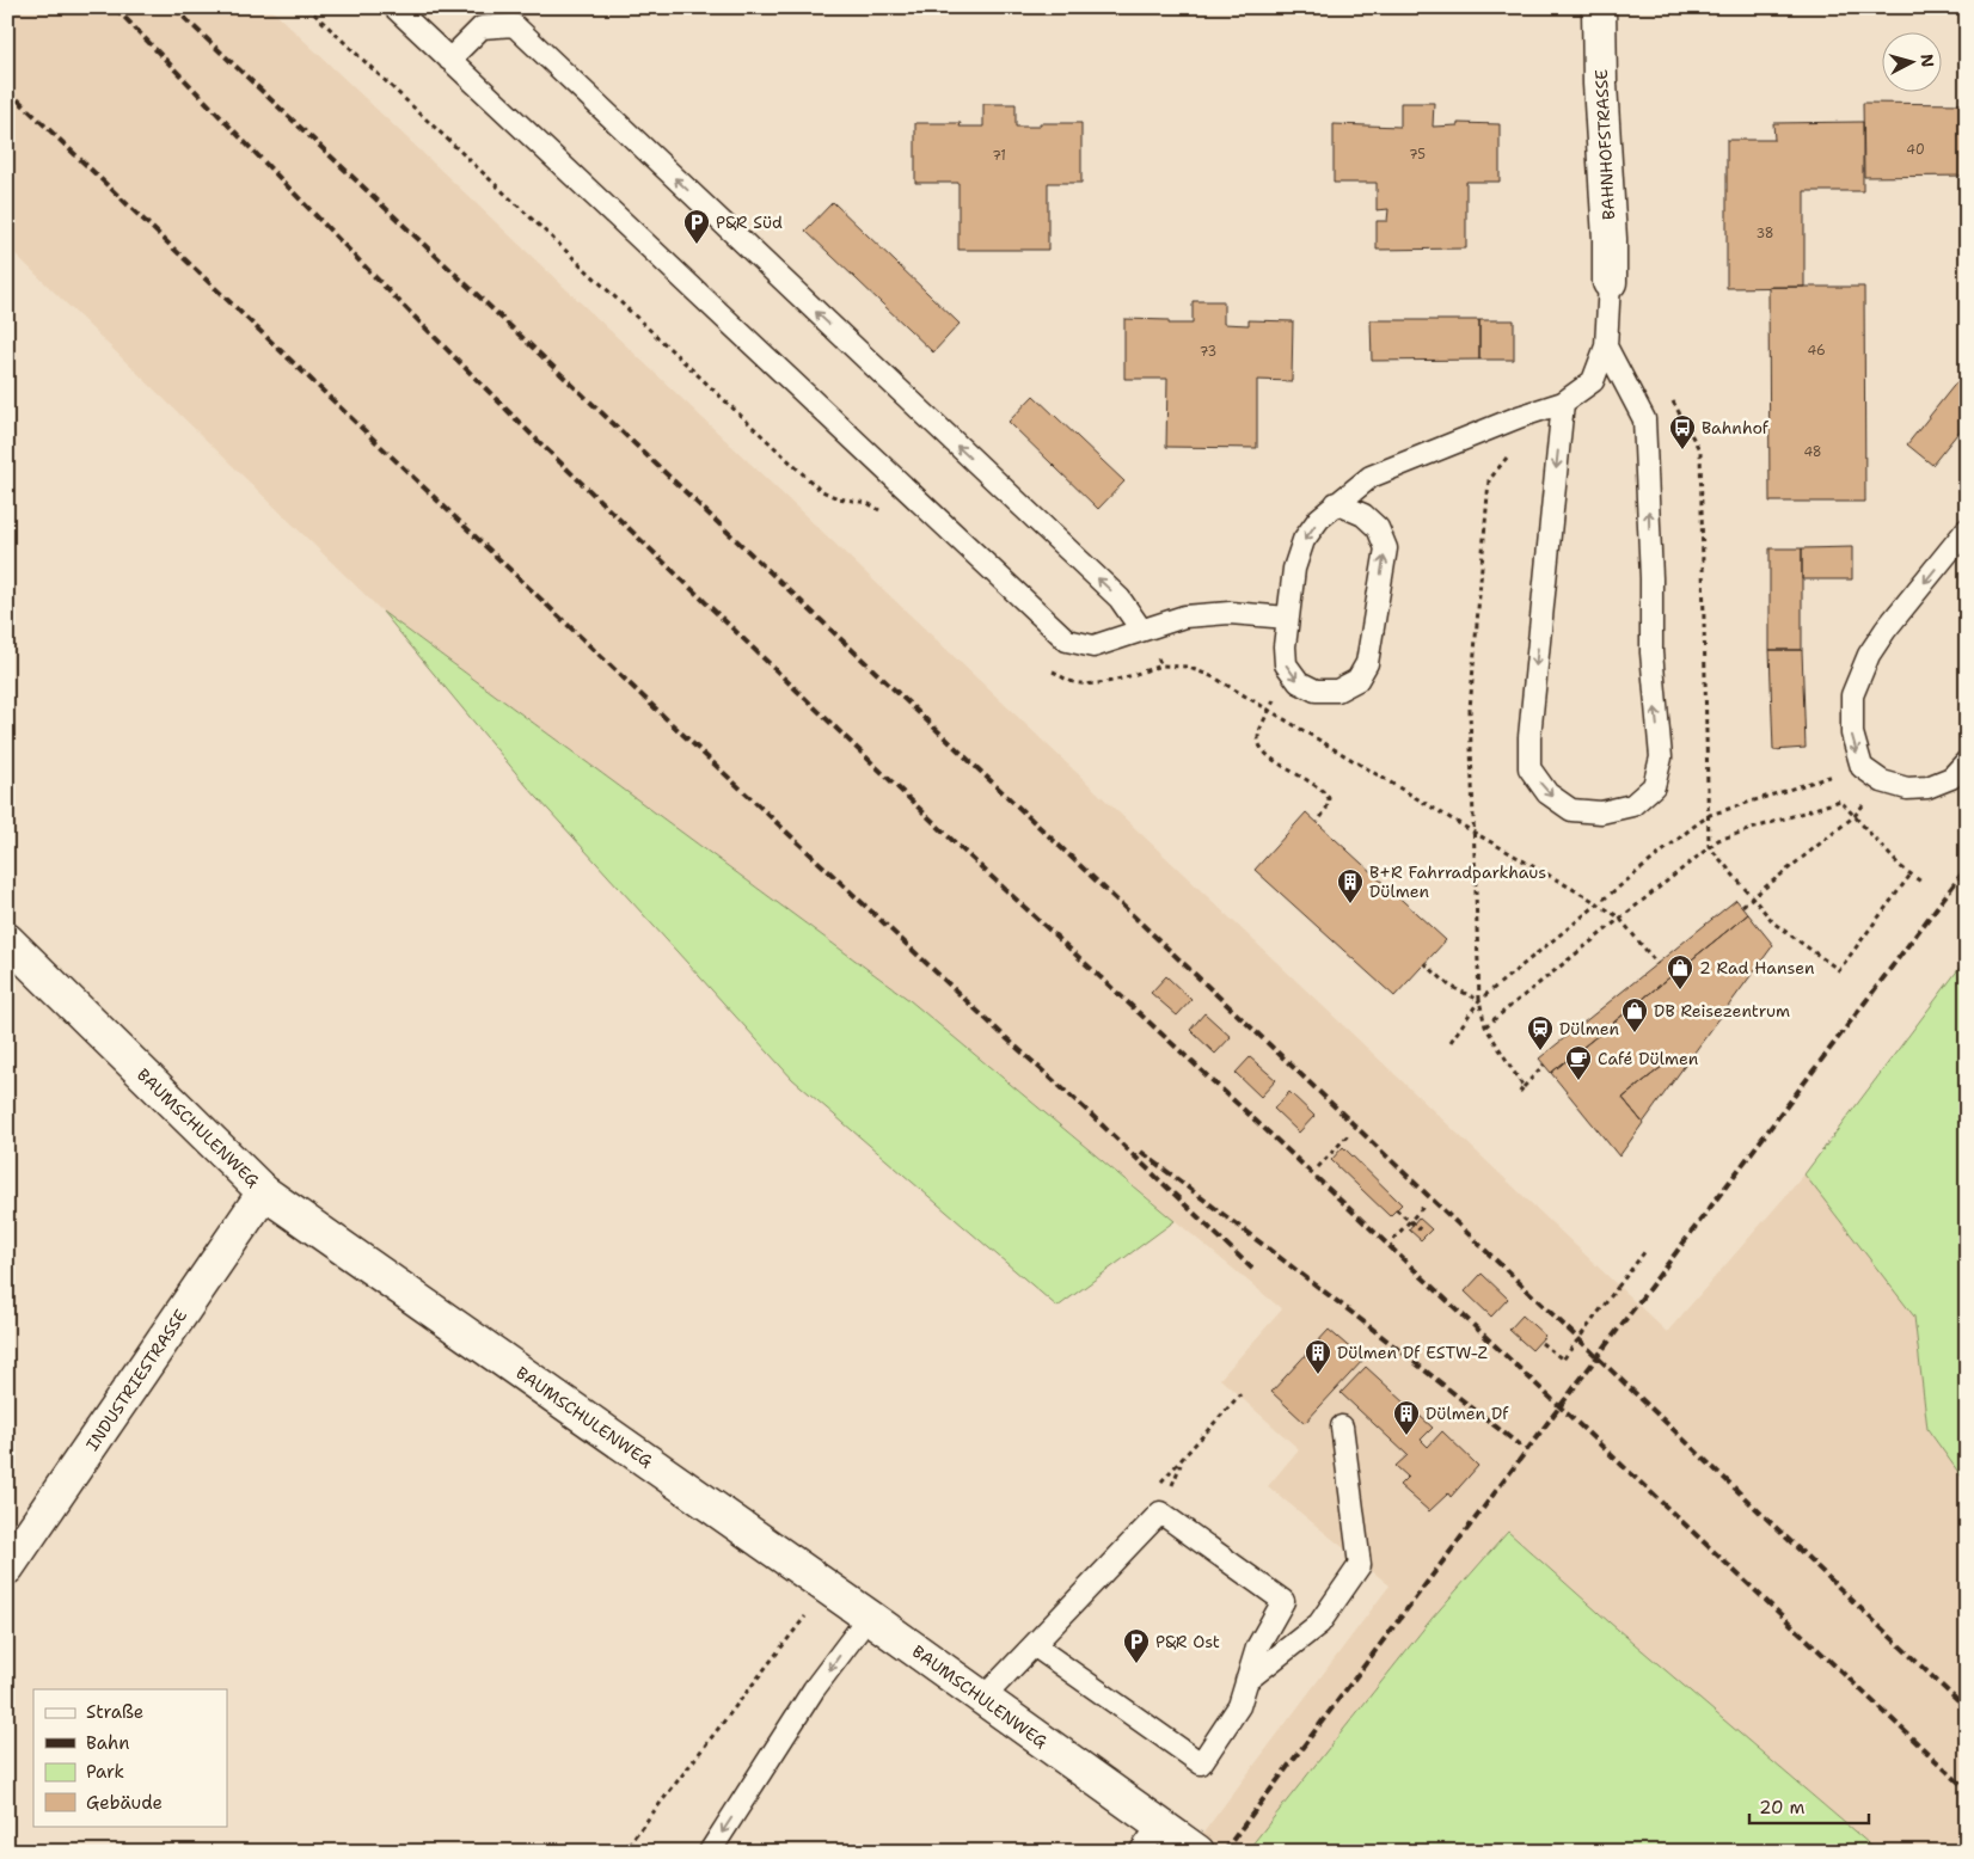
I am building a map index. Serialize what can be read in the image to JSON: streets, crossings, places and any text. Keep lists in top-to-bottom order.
{
  "streets": {
    "street": ["BAHNHOFSTRASSE", "BAUMSCHULENWEG", "INDUSTRIESTRASSE"]
  },
  "crossings": [
    ["BAUMSCHULENWEG", "INDUSTRIESTRASSE"]
  ],
  "places": {
    "parking": ["P&R Süd", "P&R Ost"],
    "bus stop": ["Bahnhof"],
    "building": ["B+R Fahrradparkhaus Dülmen", "Dülmen Df ESTW-Z", "Dülmen Df"],
    "shop": ["2 Rad Hansen", "DB Reisezentrum"],
    "station": ["Dülmen"],
    "cafe": ["Café Dülmen"]
  },
  "house_numbers": [
    "40",
    "75",
    "71",
    "38",
    "46",
    "73",
    "48"
  ],
  "legend": [
    "Straße",
    "Bahn",
    "Park",
    "Gebäude"
  ],
  "scale_bar": "20 m",
  "north": "right"
}
